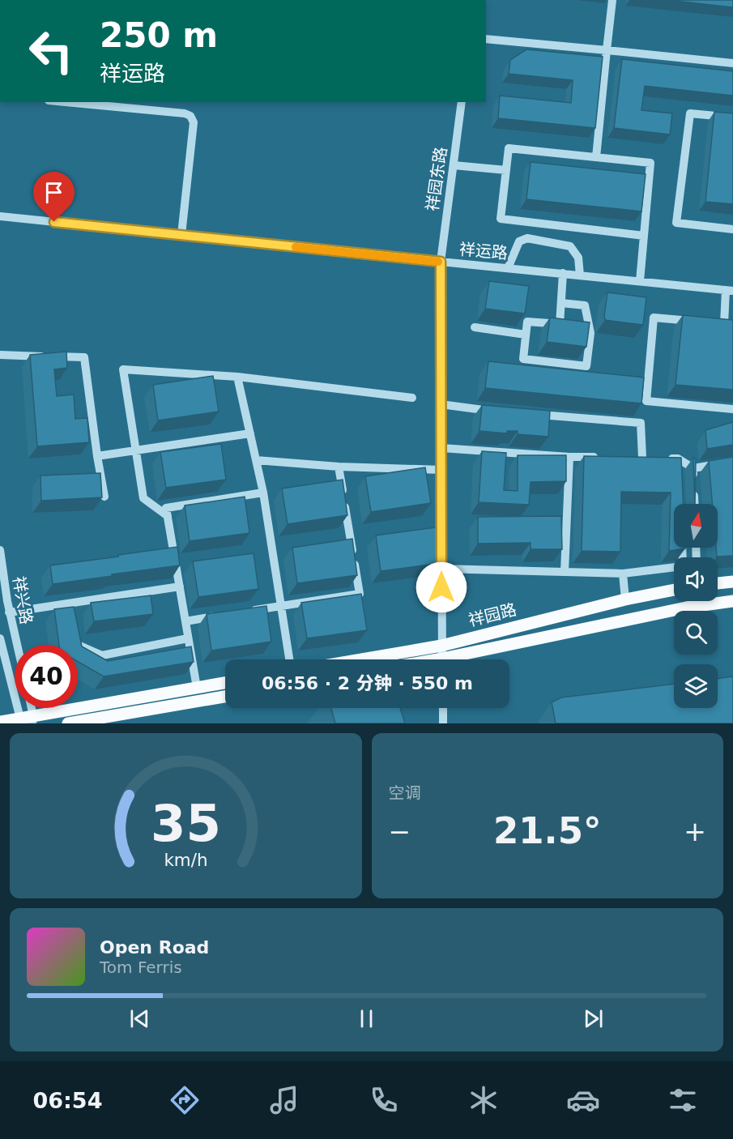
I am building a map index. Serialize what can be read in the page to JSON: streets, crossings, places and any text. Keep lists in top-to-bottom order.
{
  "streets": {
    "main road": ["祥园路"],
    "street": ["祥园东路", "祥运路", "祥兴路"]
  },
  "crossings": [
    ["祥园东路", "祥运路"],
    ["祥园东路", "祥园路"]
  ],
  "north": "top",
  "page": {
    "turn": ["250 m", "祥运路"],
    "limit": "40",
    "trip": "06:56 · 2 分钟 · 550 m",
    "tile": "空调",
    "heat": ["−", "21.5°", "+"],
    "song": ["Open Road", "Tom Ferris"],
    "tabs": "06:54",
    "gauge": ["35", "km/h"]
  }
}
